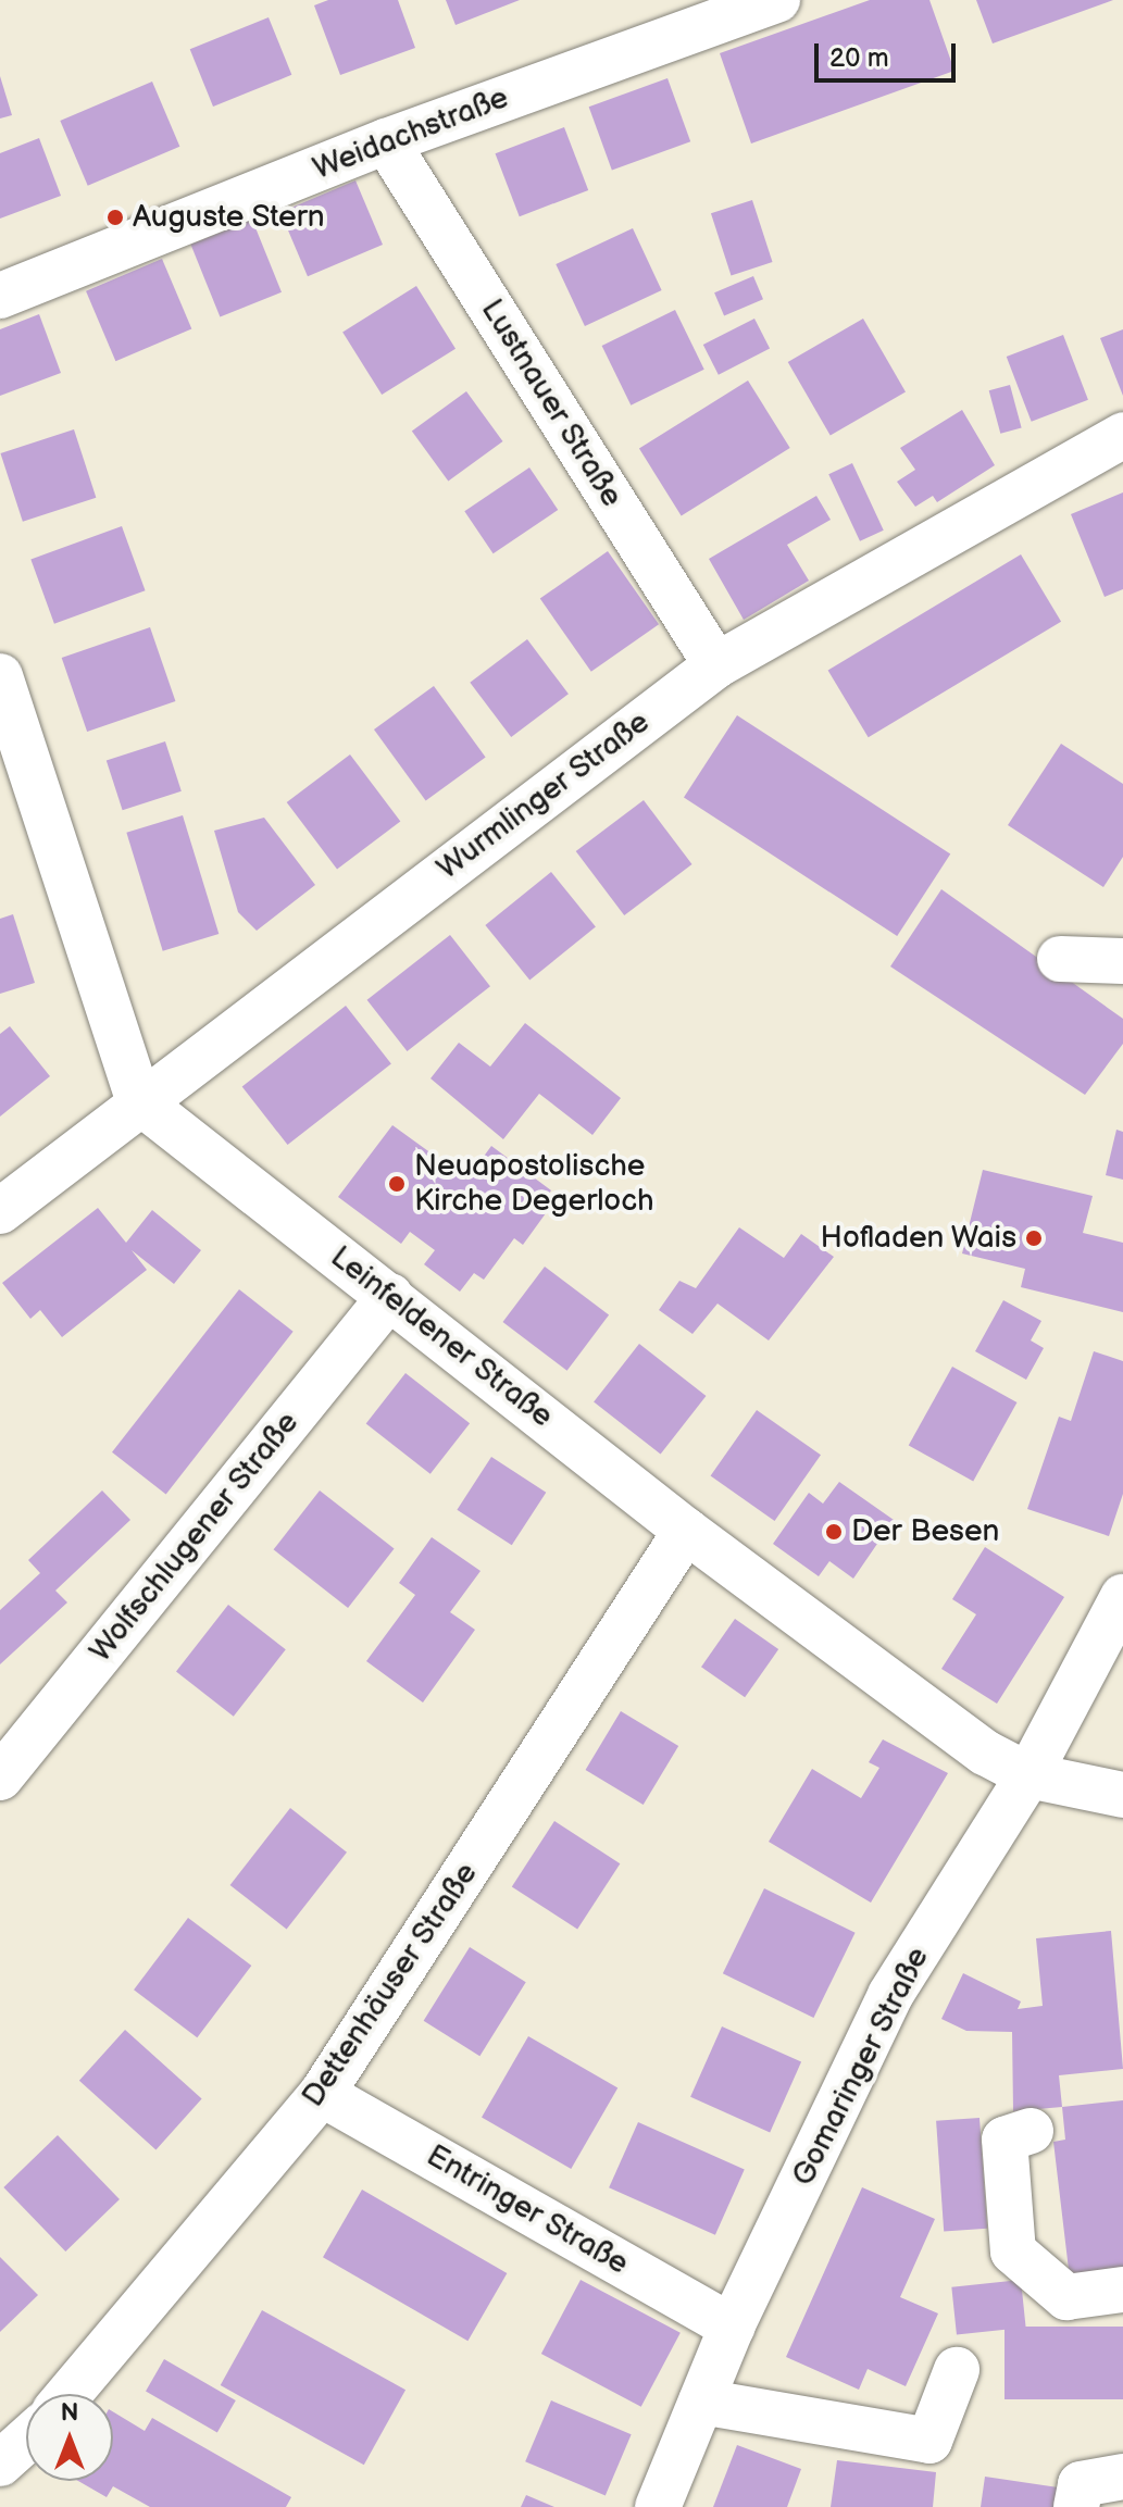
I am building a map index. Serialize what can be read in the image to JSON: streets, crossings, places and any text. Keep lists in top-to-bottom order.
{
  "streets": {
    "street": [
      "Weidachstraße",
      "Lustnauer Straße",
      "Wurmlinger Straße",
      "Leinfeldener Straße",
      "Wolfschlugener Straße",
      "Dettenhäuser Straße",
      "Gomaringer Straße",
      "Entringer Straße"
    ]
  },
  "crossings": [
    ["Weidachstraße", "Lustnauer Straße"],
    ["Lustnauer Straße", "Wurmlinger Straße"],
    ["Wurmlinger Straße", "Leinfeldener Straße"],
    ["Leinfeldener Straße", "Wolfschlugener Straße"],
    ["Leinfeldener Straße", "Dettenhäuser Straße"],
    ["Leinfeldener Straße", "Gomaringer Straße"],
    ["Dettenhäuser Straße", "Entringer Straße"],
    ["Gomaringer Straße", "Entringer Straße"]
  ],
  "places": [
    "Auguste Stern",
    "Neuapostolische Kirche Degerloch",
    "Hofladen Wais",
    "Der Besen"
  ],
  "scale_bar": "20 m",
  "north": "top"
}
